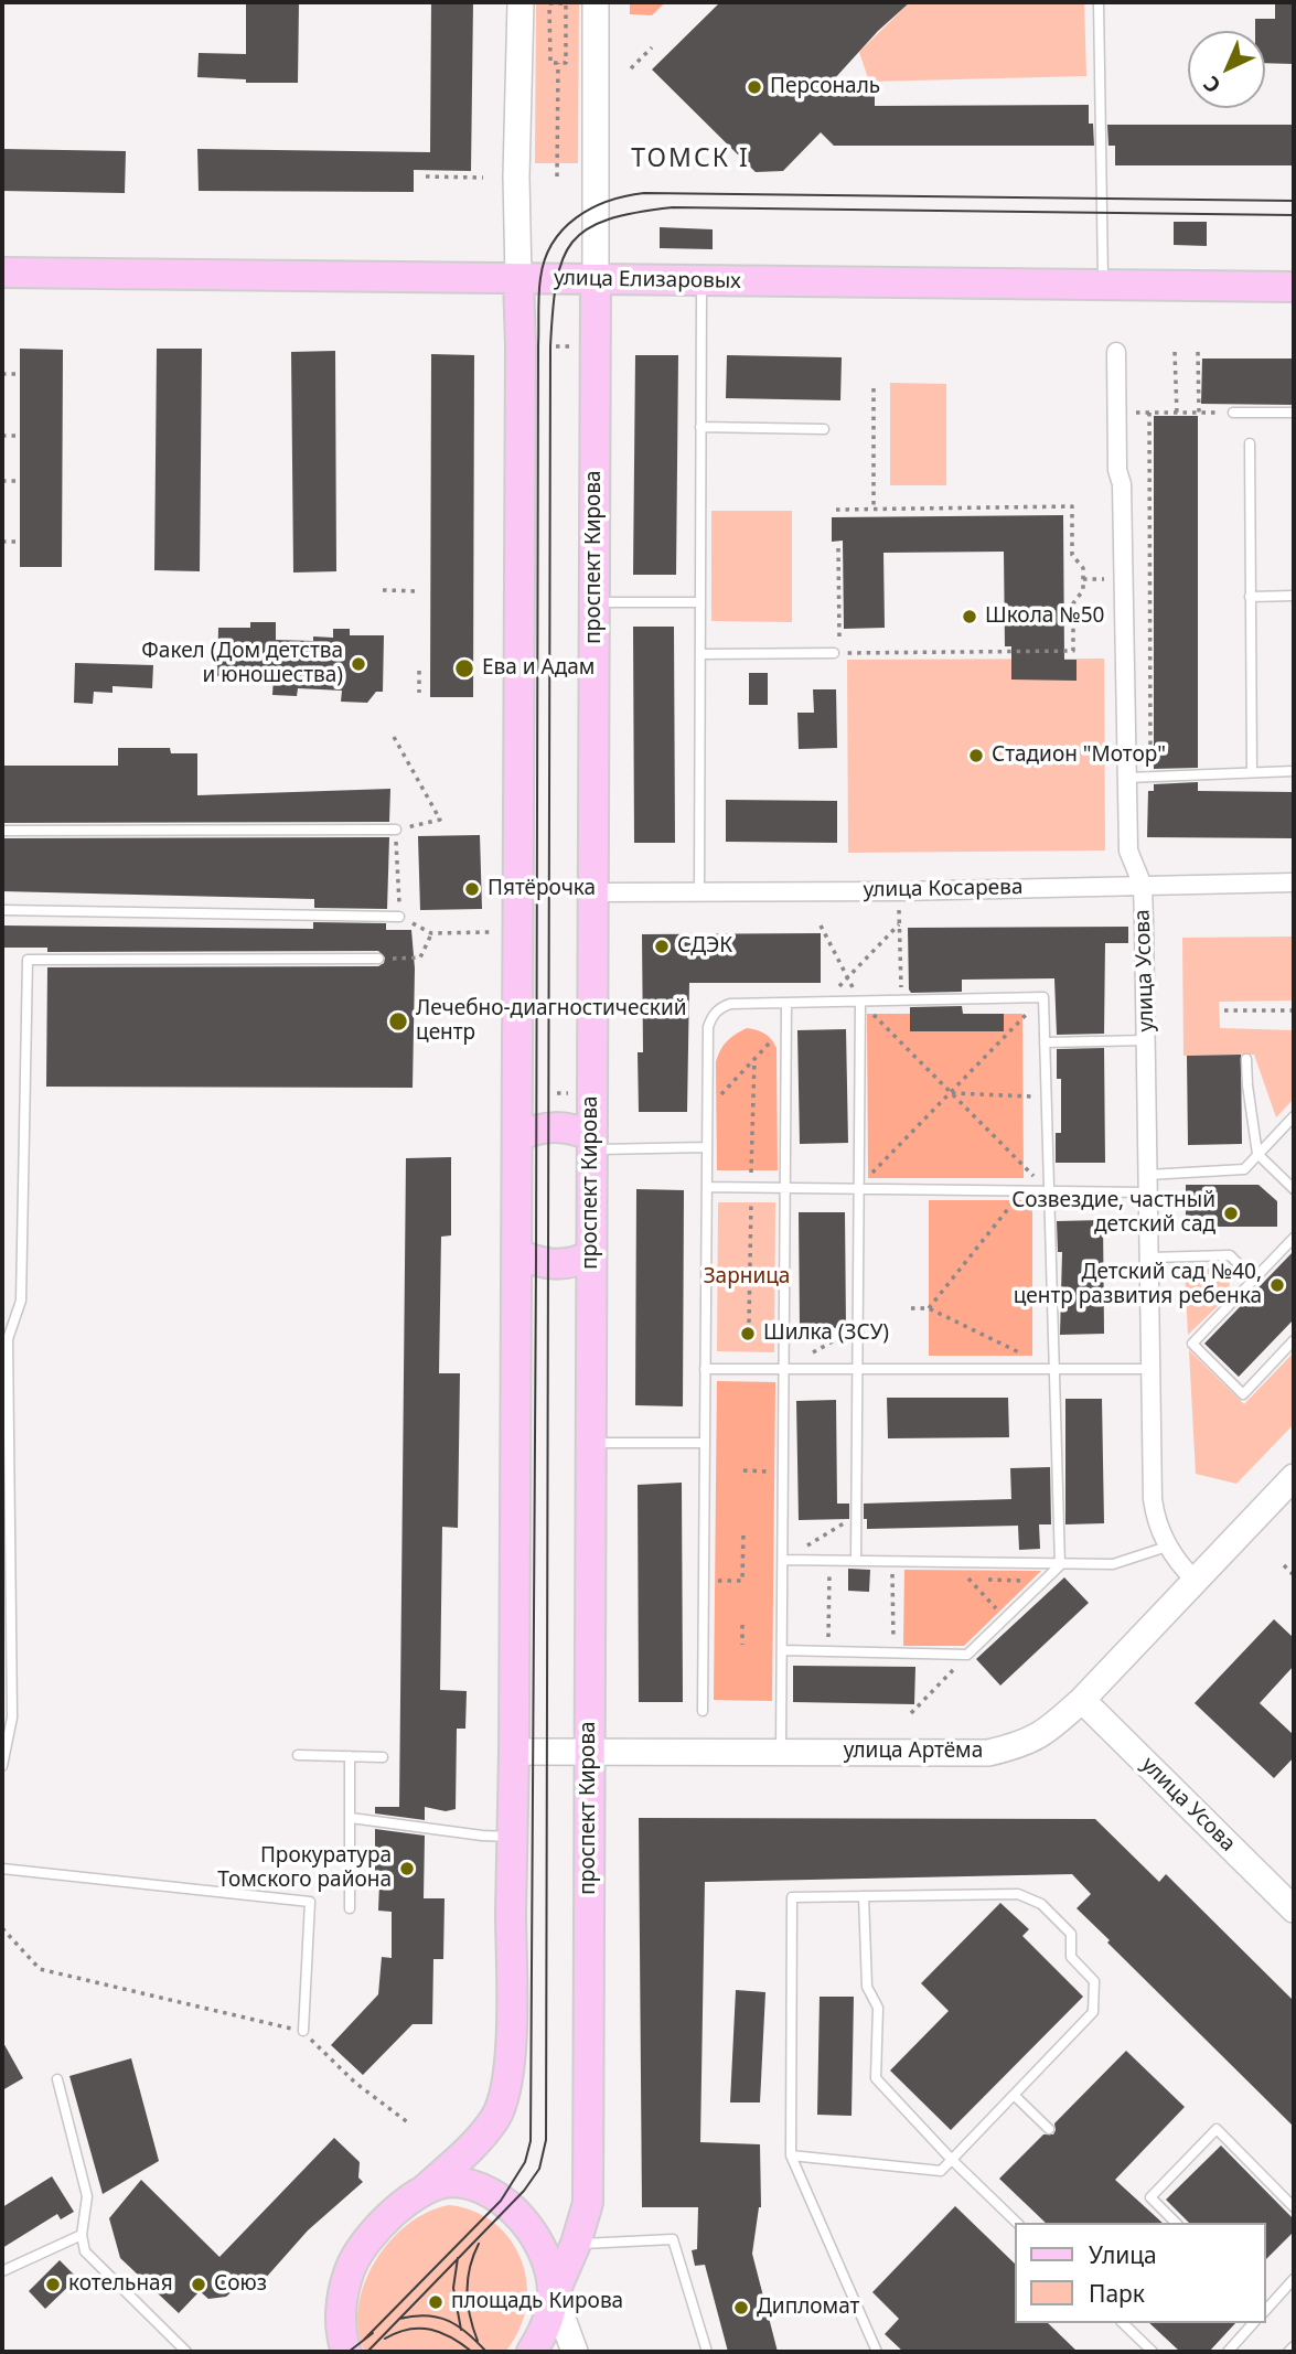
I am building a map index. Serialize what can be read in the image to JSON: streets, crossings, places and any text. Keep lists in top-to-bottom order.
{
  "streets": {
    "main road": [
      "улица Елизаровых",
      "проспект Кирова",
      "улица Усова",
      "улица Артёма"
    ],
    "street": ["улица Косарева"]
  },
  "crossings": [
    ["улица Елизаровых", "проспект Кирова"],
    ["проспект Кирова", "улица Косарева"],
    ["проспект Кирова", "улица Артёма"],
    ["улица Косарева", "улица Усова"],
    ["улица Усова", "улица Артёма"]
  ],
  "districts": ["ТОМСК I"],
  "parks": ["Зарница"],
  "places": [
    "Персональ",
    "Школа №50",
    "Факел (Дом детства и юношества)",
    "Ева и Адам",
    "Стадион \"Мотор\"",
    "Пятёрочка",
    "СДЭК",
    "Лечебно-диагностический центр",
    "Созвездие, частный детский сад",
    "Детский сад №40, центр развития ребенка",
    "Шилка (ЗСУ)",
    "Прокуратура Томского района",
    "котельная",
    "Союз",
    "площадь Кирова",
    "Дипломат"
  ],
  "legend": ["Улица", "Парк"],
  "north": "bottom left"
}
